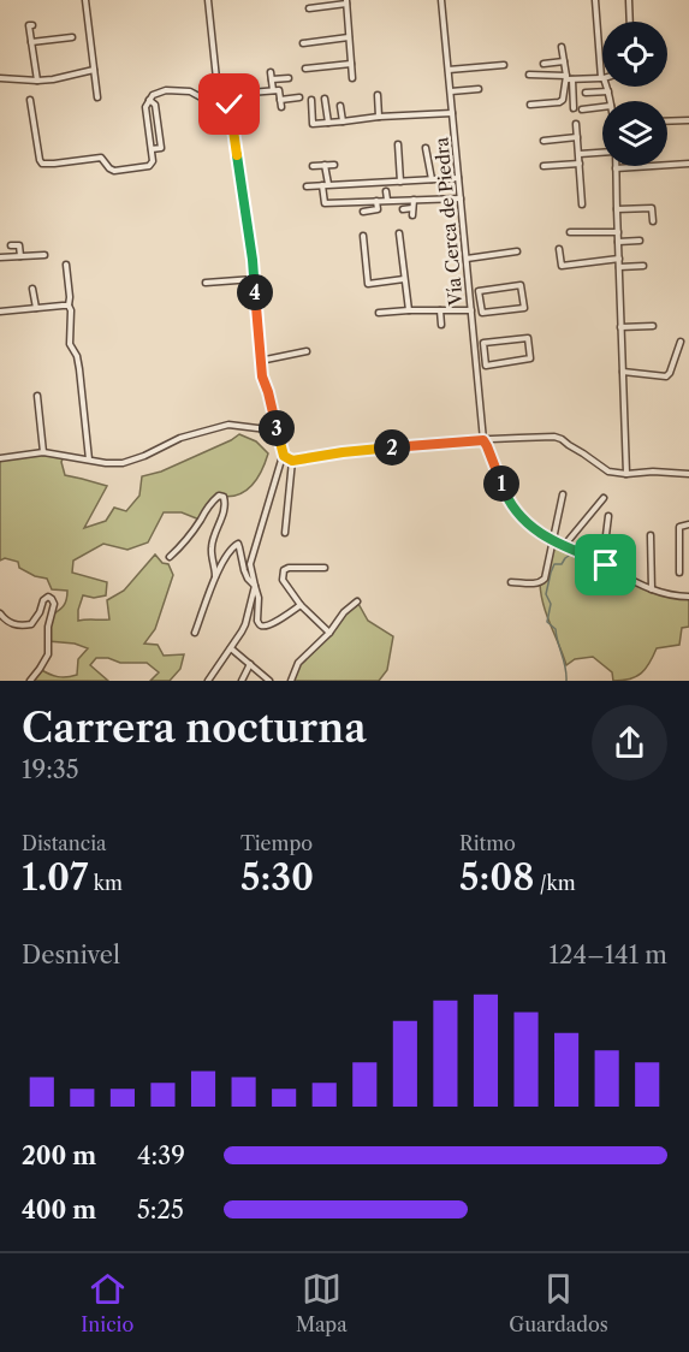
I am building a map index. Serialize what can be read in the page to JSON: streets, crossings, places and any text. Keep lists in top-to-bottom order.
{
  "streets": {
    "street": ["Vía Cerca de Piedra"]
  },
  "page": {
    "pins": [
      "4",
      "3",
      "2",
      "1"
    ],
    "heading": ["Carrera nocturna", "19:35"],
    "stats": [
      ["Distancia", "1.07 km"],
      ["Tiempo", "5:30"],
      ["Ritmo", "5:08 /km"]
    ],
    "chart": ["Desnivel", "124–141 m"],
    "list": [
      {
        "name": "200 m",
        "note": "4:39"
      },
      {
        "name": "400 m",
        "note": "5:25"
      }
    ],
    "tabs": ["Inicio", "Mapa", "Guardados"]
  }
}
